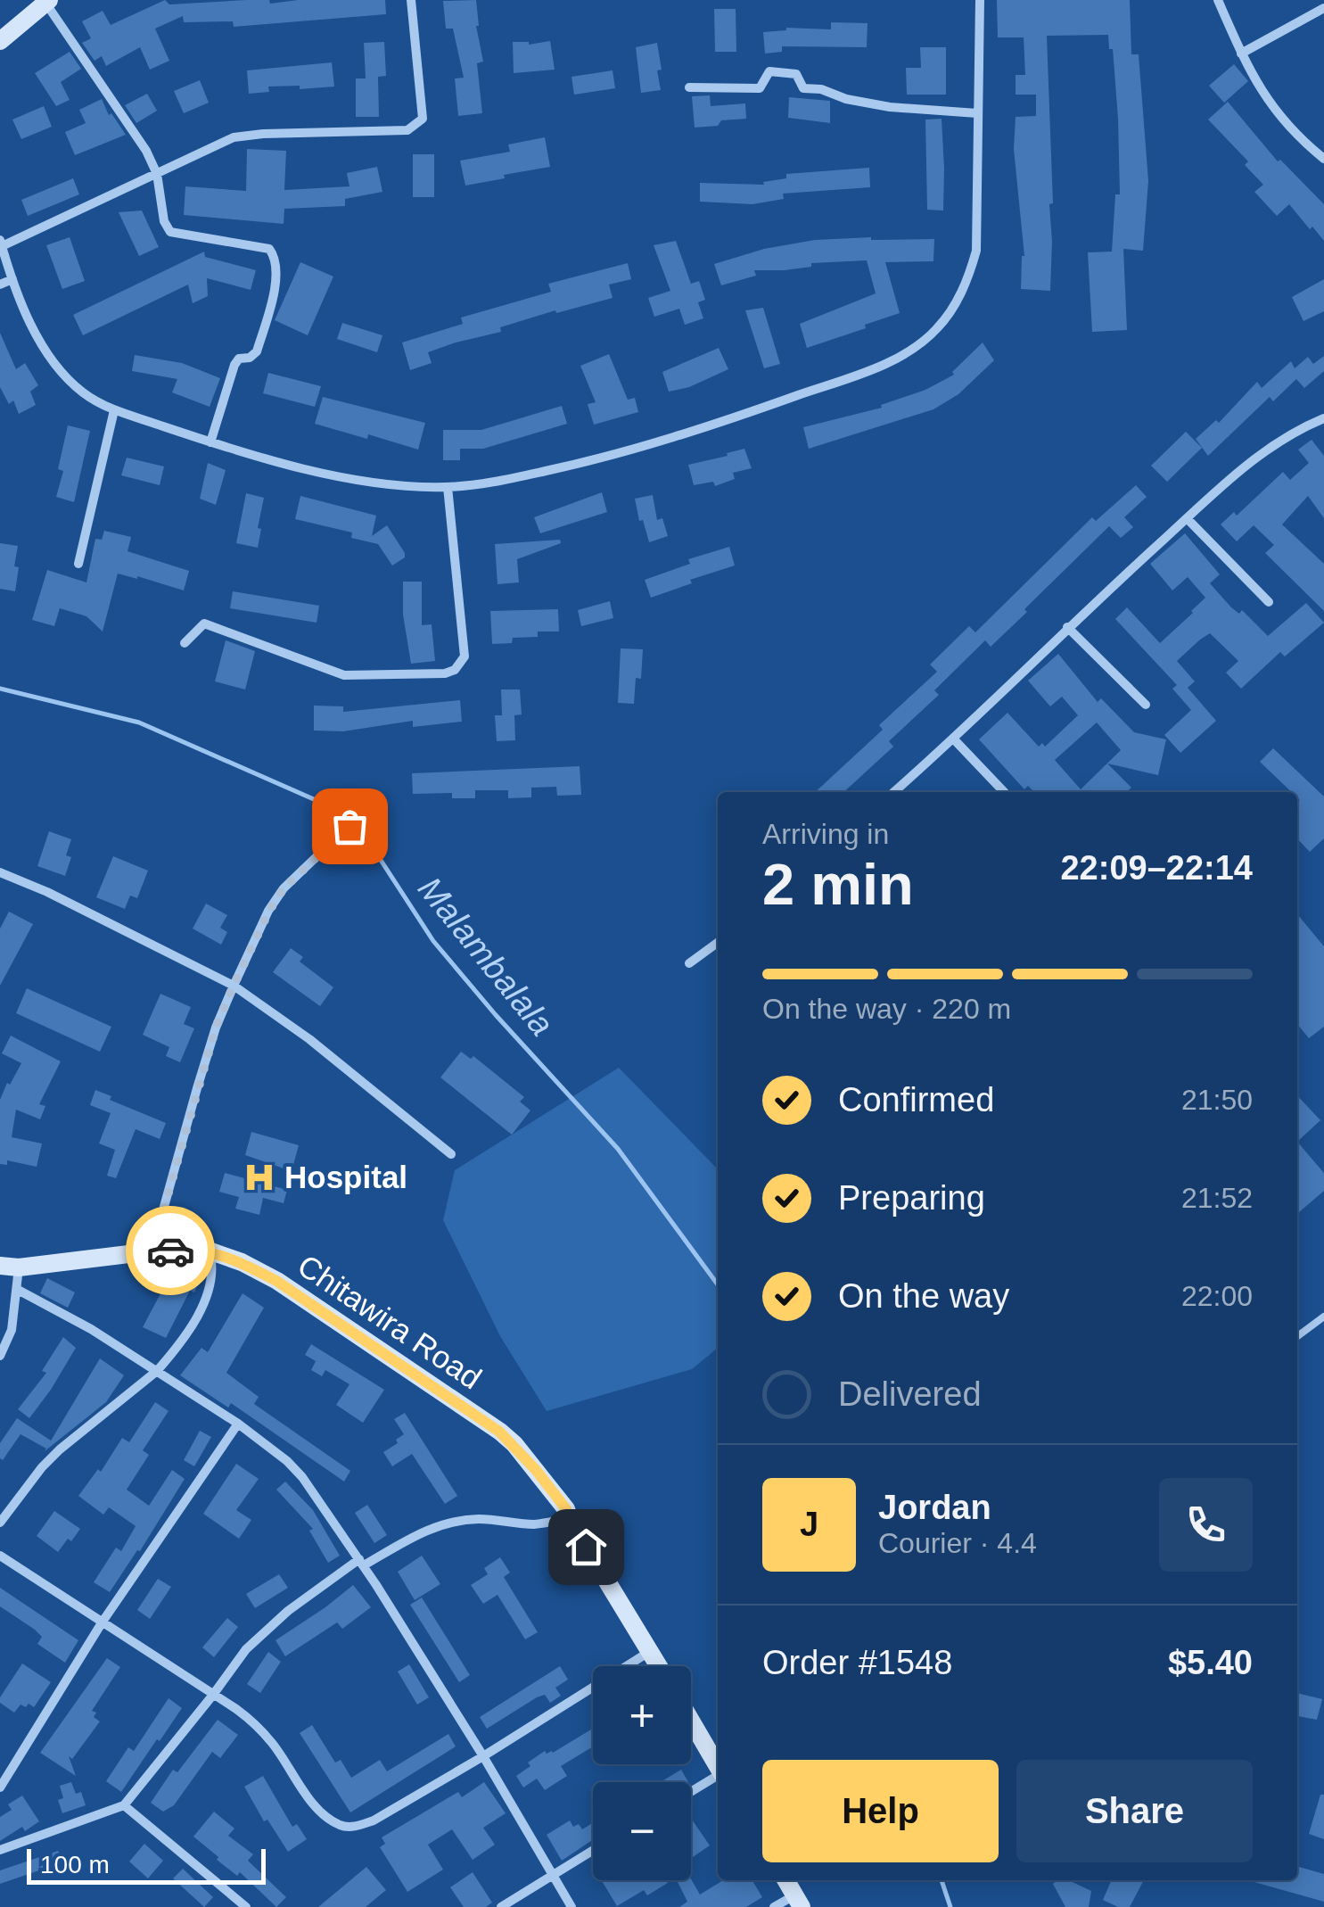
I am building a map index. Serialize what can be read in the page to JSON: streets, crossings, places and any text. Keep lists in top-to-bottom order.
{
  "streets": {
    "street": ["Chitawira Road"]
  },
  "water": ["Malambalala"],
  "places": {
    "hospital": ["Hospital"]
  },
  "scale_bar": "100 m",
  "page": {
    "heading": ["2 min", "Arriving in", "22:09–22:14"],
    "panel": [
      "Jordan",
      "Courier · 4.4",
      "Order #1548",
      "$5.40"
    ],
    "bar": "On the way · 220 m",
    "list": [
      ["Confirmed", "21:50"],
      ["Preparing", "21:52"],
      ["On the way", "22:00"],
      "Delivered"
    ],
    "round": "J",
    "map_buttons": ["+", "−"],
    "buttons": ["Help", "Share"],
    "scale": "100 m"
  }
}
